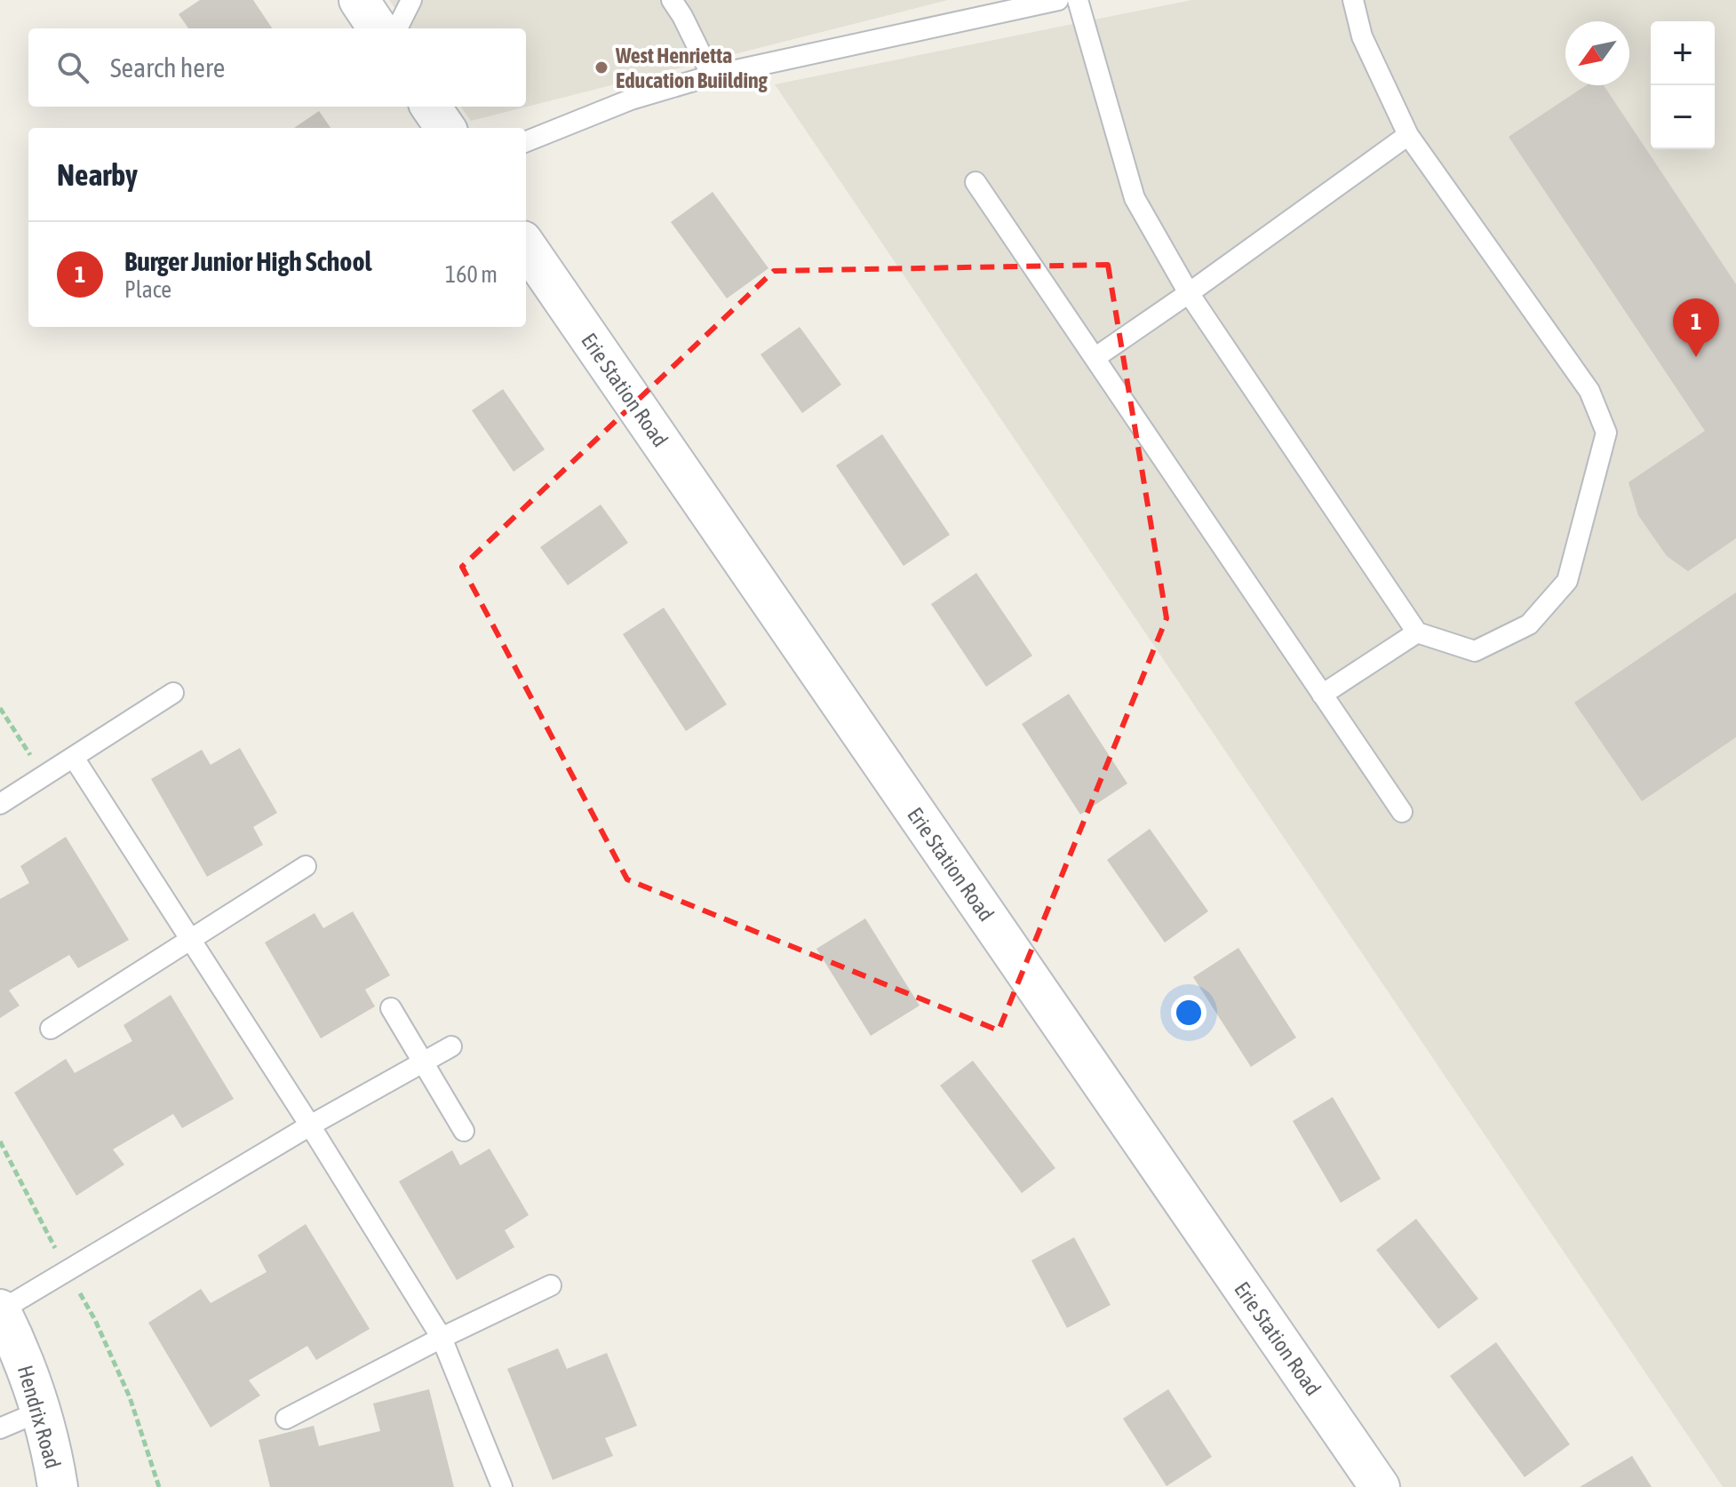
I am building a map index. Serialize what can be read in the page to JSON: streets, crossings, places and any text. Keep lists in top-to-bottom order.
{
  "streets": {
    "main road": ["Erie Station Road", "Hendrix Road"]
  },
  "places": ["West Henrietta Education Buiilding"],
  "north": "bottom left",
  "page": {
    "map_buttons": ["+", "−"],
    "search": "Search here",
    "heading": "Nearby",
    "list": [
      {
        "mark": "1",
        "name": "Burger Junior High School",
        "note": "Place",
        "value": "160 m"
      }
    ],
    "pins": "1"
  }
}
